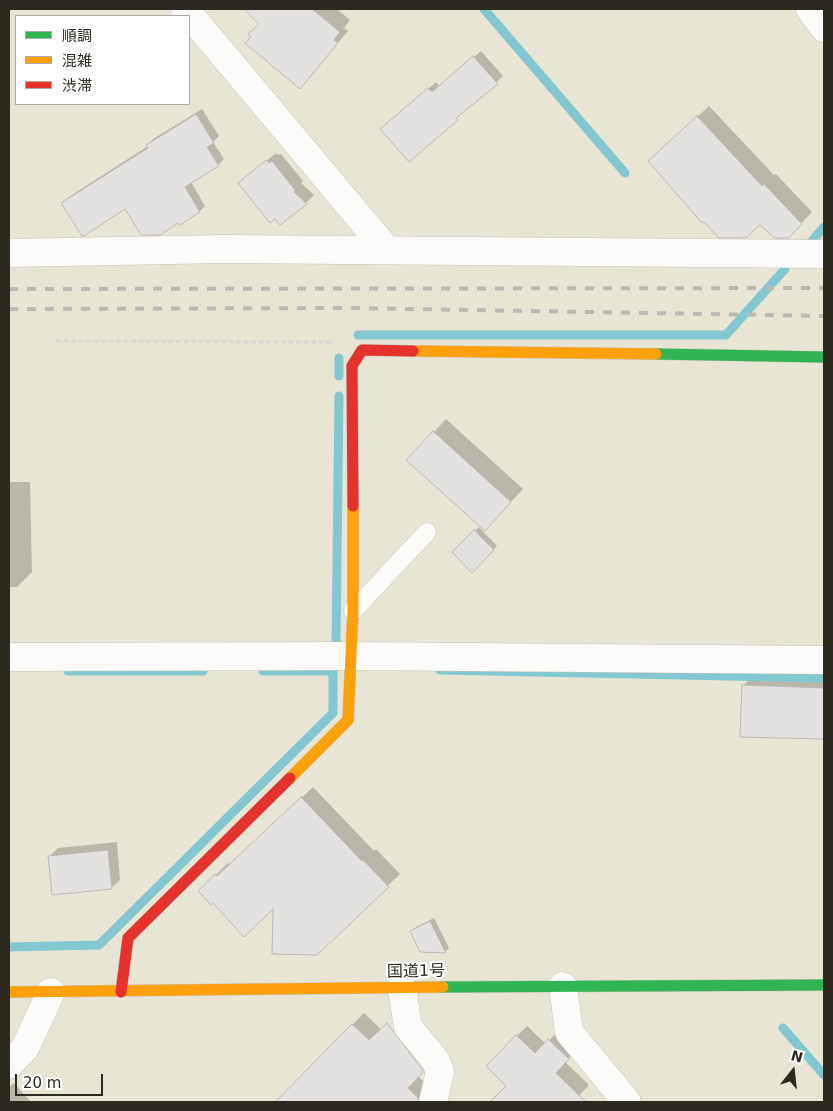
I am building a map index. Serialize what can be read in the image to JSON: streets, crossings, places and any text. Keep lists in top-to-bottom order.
{
  "streets": {
    "main road": ["国道1号"]
  },
  "legend": ["順調", "混雑", "渋滞"],
  "scale_bar": "20 m",
  "north": "top"
}
